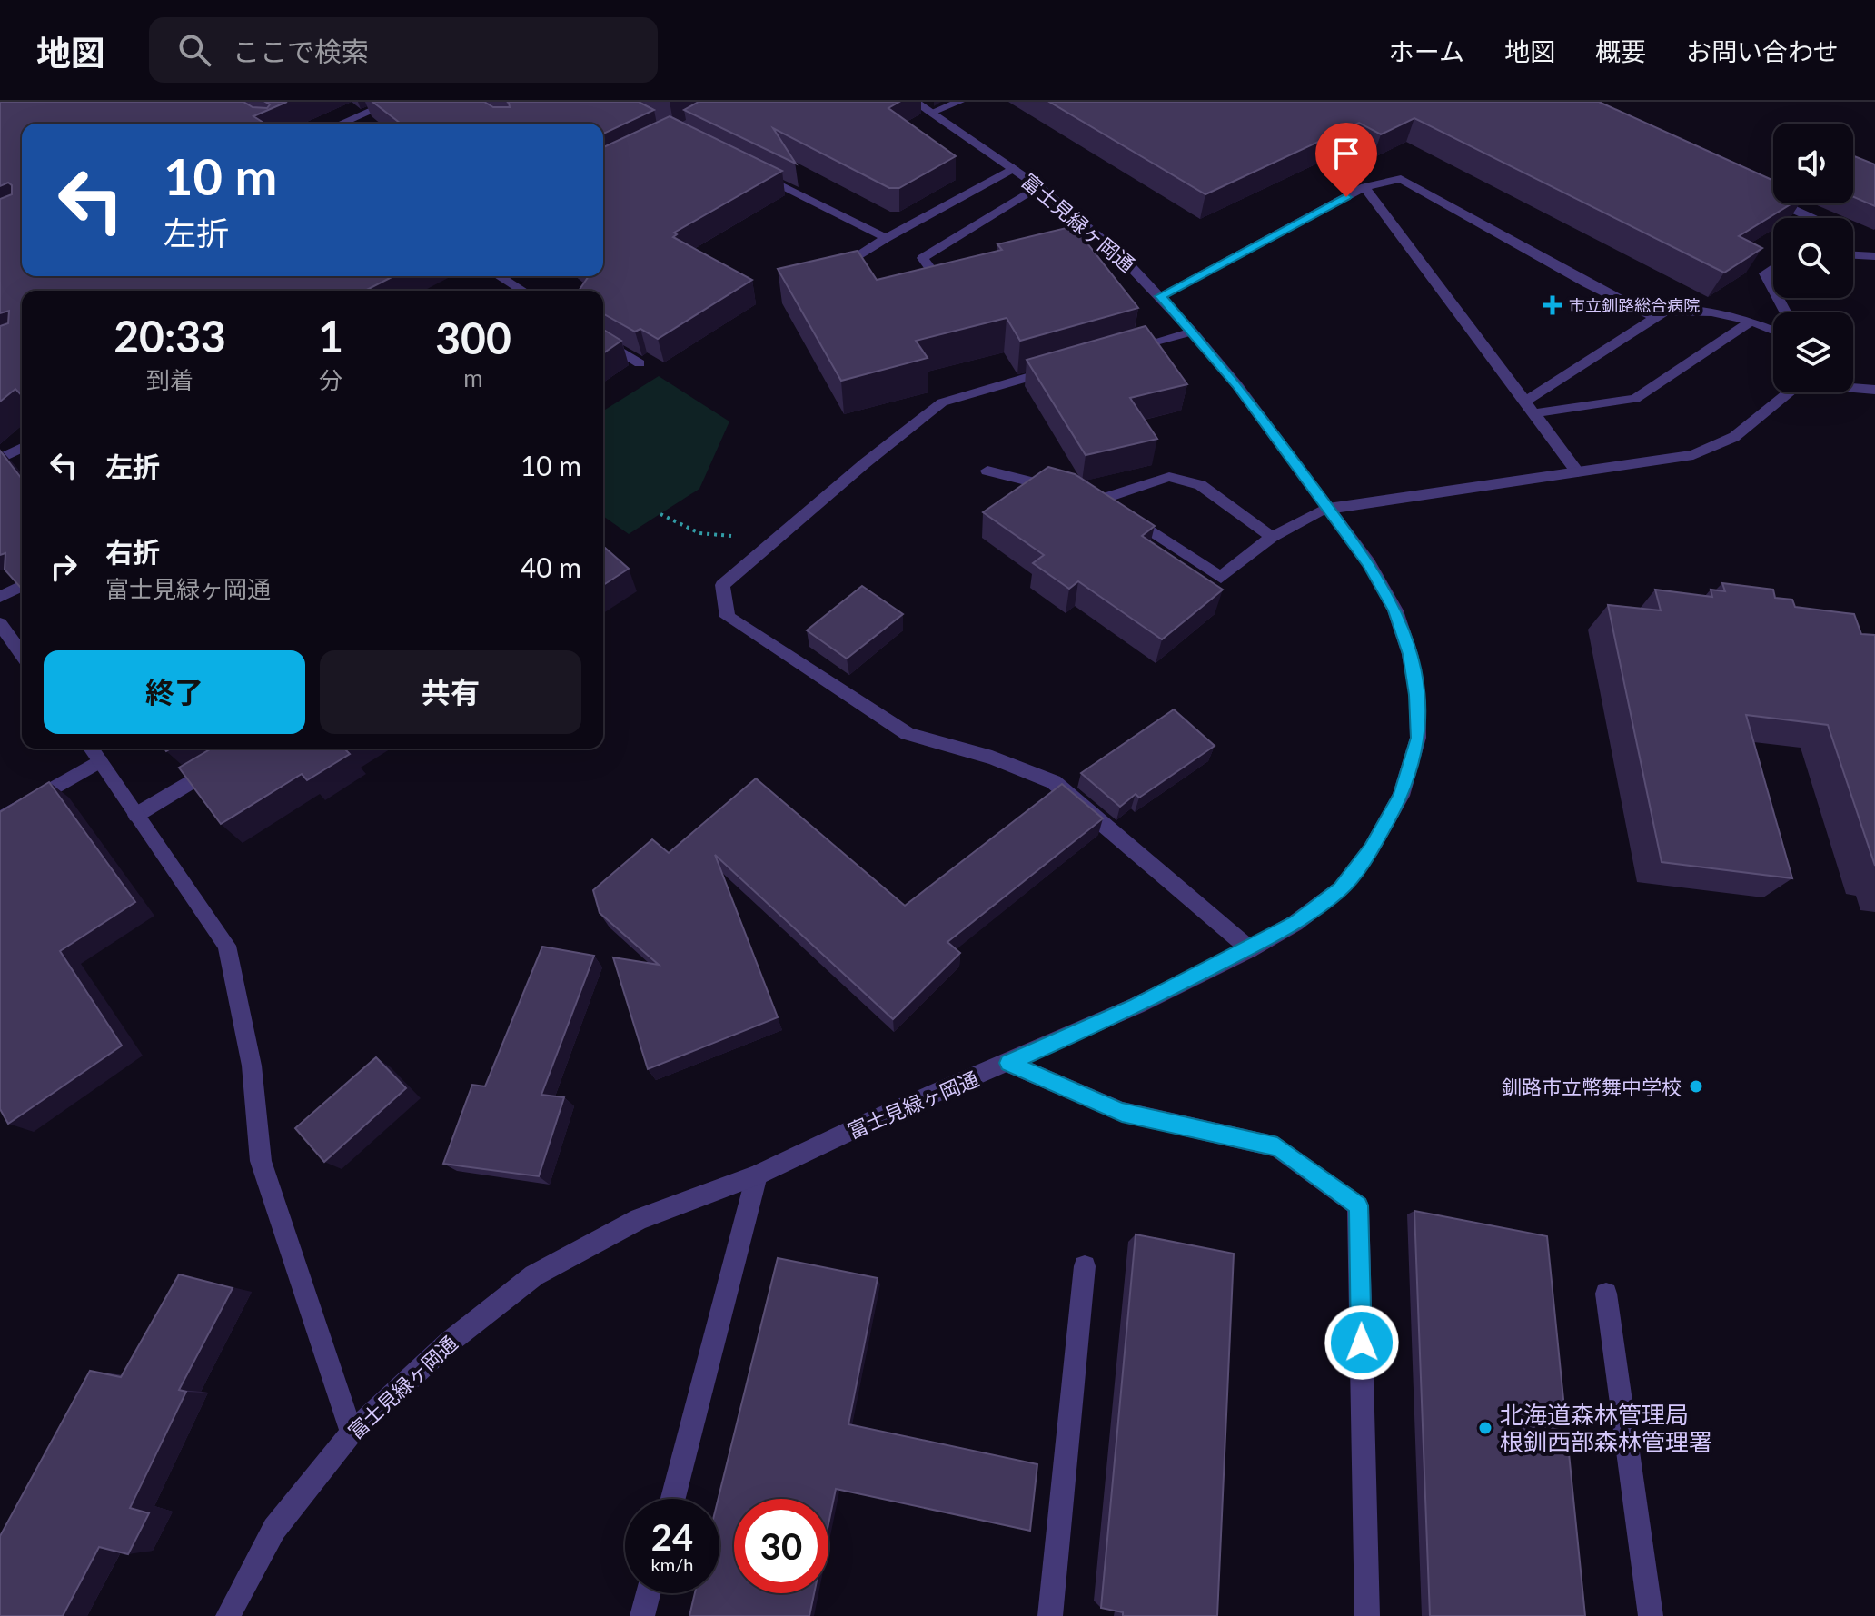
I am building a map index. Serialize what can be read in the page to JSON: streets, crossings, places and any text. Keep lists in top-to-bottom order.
{
  "streets": {
    "street": ["富士見緑ヶ岡通"]
  },
  "places": {
    "health": ["市立釧路総合病院"],
    "other": ["釧路市立幣舞中学校", "北海道森林管理局 根釧西部森林管理署"]
  },
  "page": {
    "header": "地図",
    "search": "ここで検索",
    "nav": [
      "ホーム",
      "地図",
      "概要",
      "お問い合わせ"
    ],
    "turn": ["10 m", "左折"],
    "eta": [
      "20:33",
      "到着",
      "1",
      "分",
      "300",
      "m"
    ],
    "list": [
      {
        "name": "左折",
        "value": "10 m"
      },
      {
        "name": "右折",
        "note": "富士見緑ヶ岡通",
        "value": "40 m"
      }
    ],
    "buttons": ["終了", "共有"],
    "speed": "24 km/h",
    "limit": "30"
  }
}
